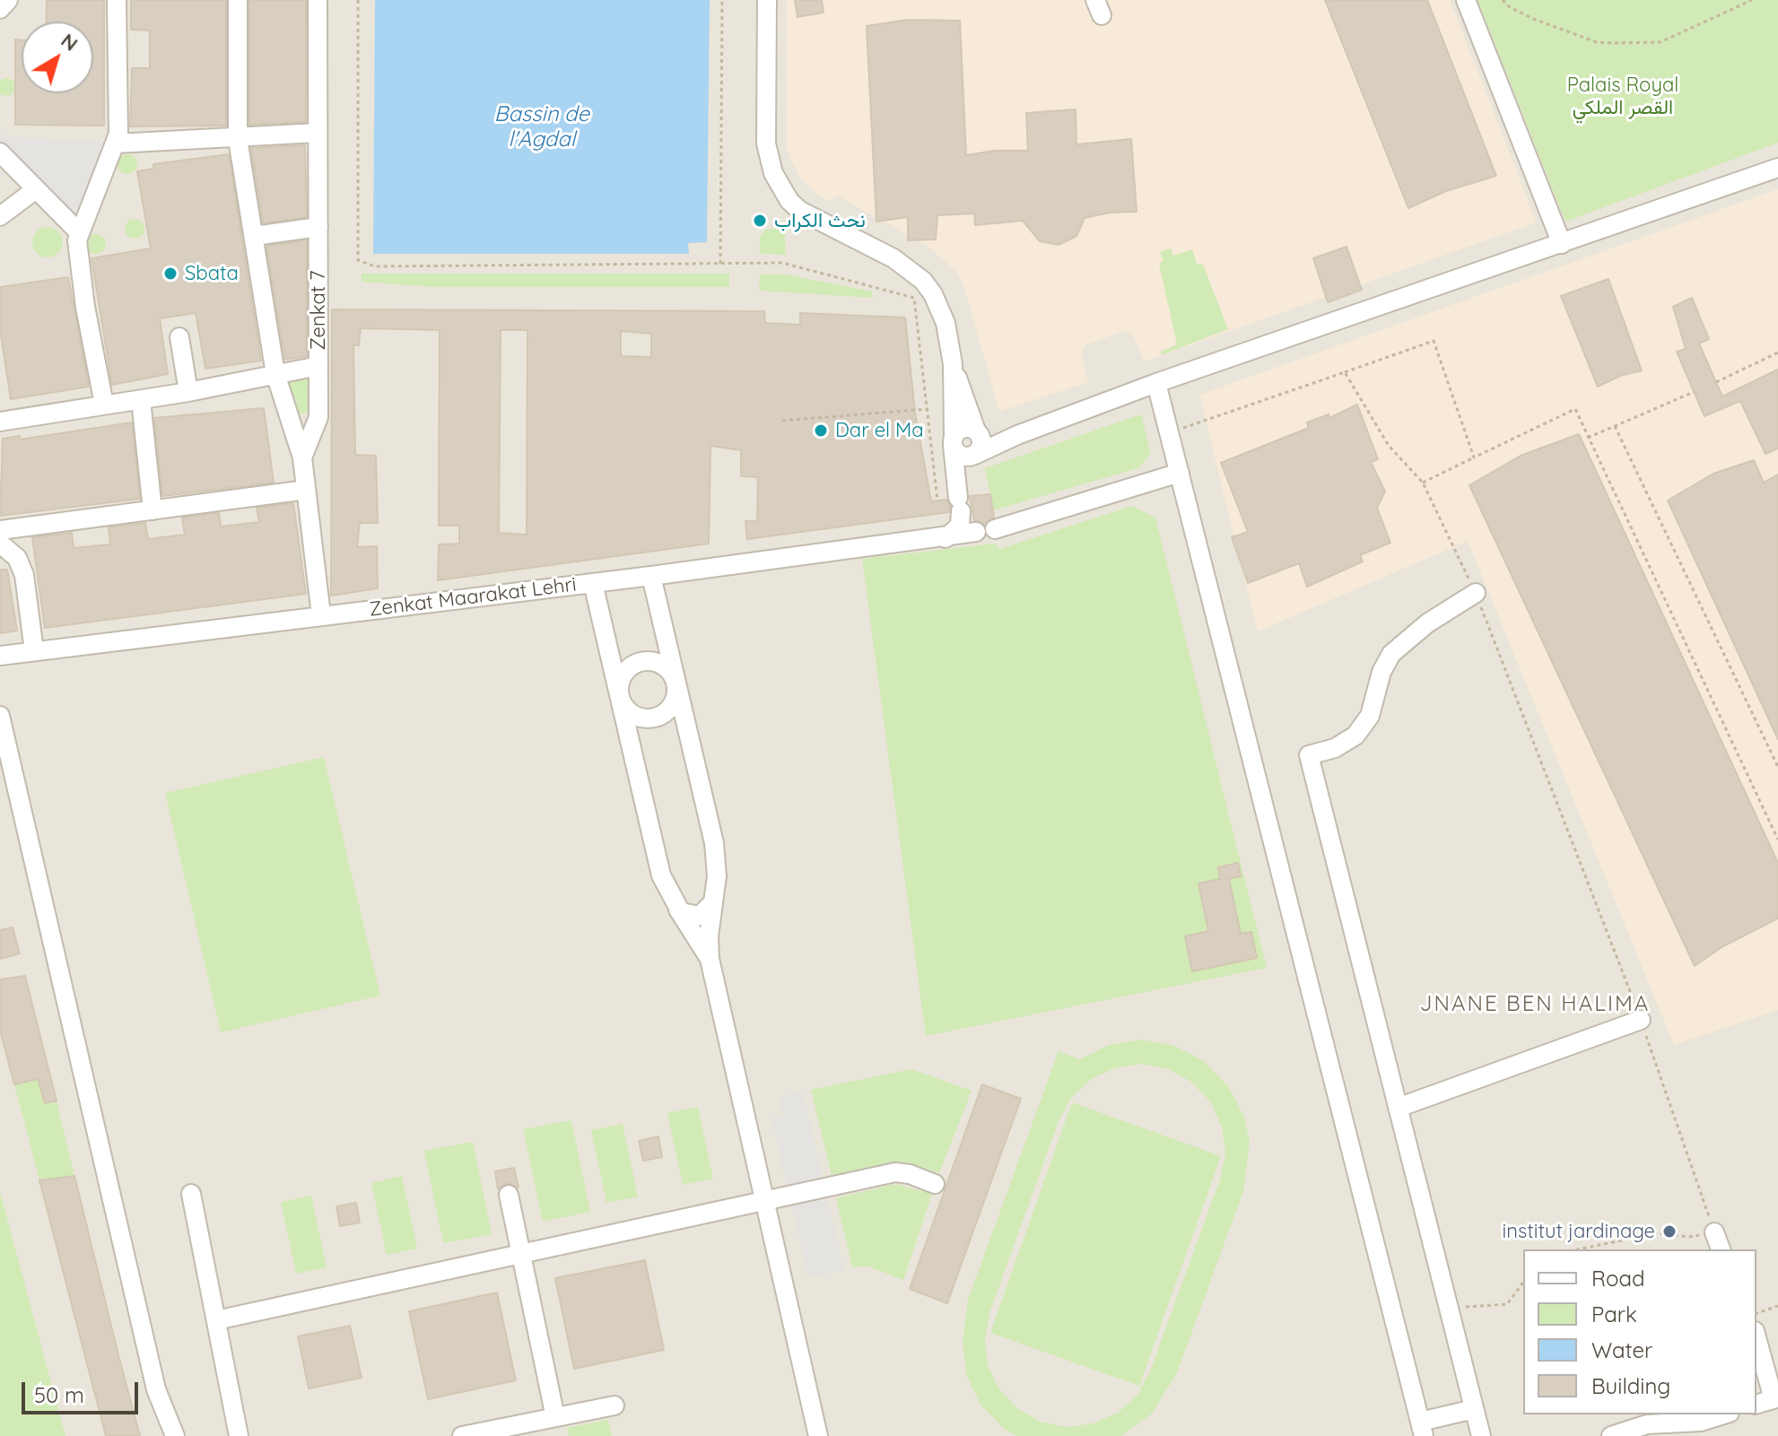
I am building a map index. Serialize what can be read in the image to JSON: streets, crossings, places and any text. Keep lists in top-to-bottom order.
{
  "streets": {
    "street": ["Zenkat 7", "Zenkat Maarakat Lehri"]
  },
  "crossings": [
    ["Zenkat 7", "Zenkat Maarakat Lehri"]
  ],
  "districts": ["JNANE BEN HALIMA"],
  "water": ["Bassin de l'Agdal"],
  "parks": ["Palais Royal القصر الملكي"],
  "places": [
    "نحث الكراب",
    "Sbata",
    "Dar el Ma",
    "institut jardinage"
  ],
  "legend": [
    "Road",
    "Park",
    "Water",
    "Building"
  ],
  "scale_bar": "50 m",
  "north": "top right"
}
